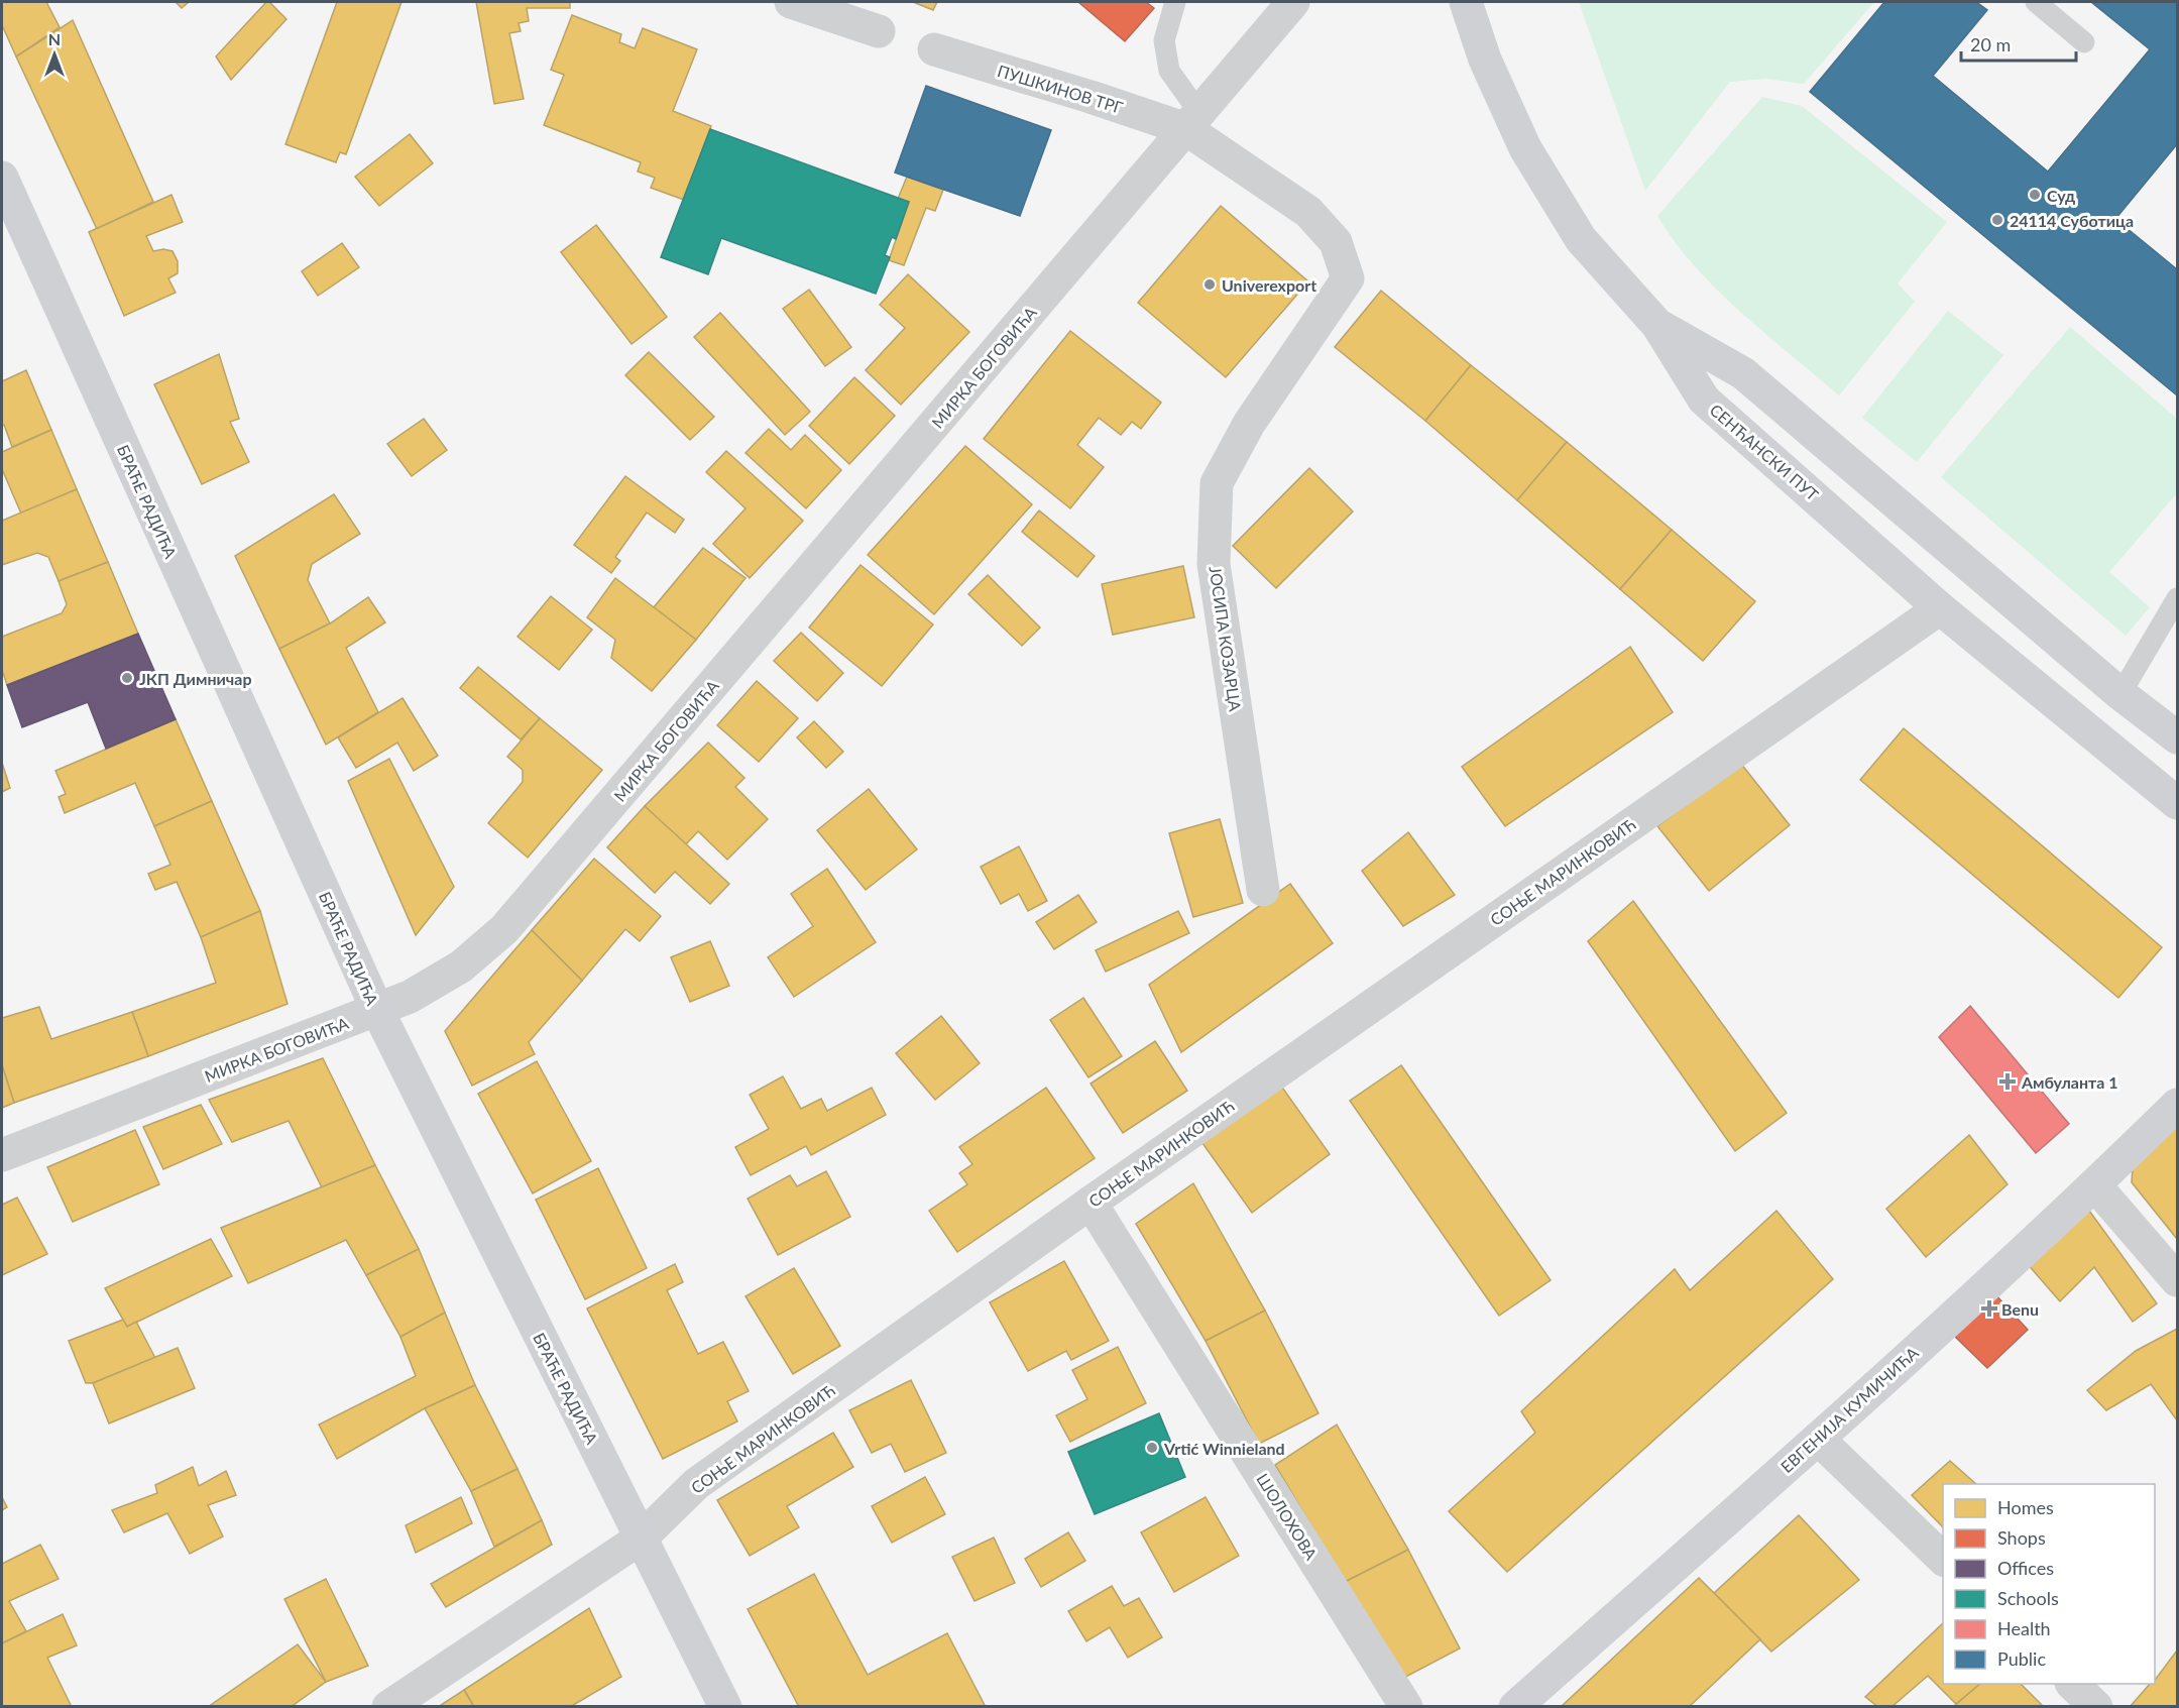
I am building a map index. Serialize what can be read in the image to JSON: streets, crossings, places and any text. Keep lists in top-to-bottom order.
{
  "streets": {
    "street": [
      "ПУШКИНОВ ТРГ",
      "МИРКА БОГОВИЋА",
      "СЕНЋАНСКИ ПУТ",
      "БРАЋЕ РАДИЋА",
      "ЈОСИПА КОЗАРЦА",
      "СОЊЕ МАРИНКОВИЋ",
      "ЕВГЕНИЈА КУМИЧИЋА",
      "ШОЛОХОВА"
    ]
  },
  "crossings": [
    ["ПУШКИНОВ ТРГ", "МИРКА БОГОВИЋА"],
    ["ПУШКИНОВ ТРГ", "ЈОСИПА КОЗАРЦА"],
    ["МИРКА БОГОВИЋА", "БРАЋЕ РАДИЋА"],
    ["СЕНЋАНСКИ ПУТ", "СОЊЕ МАРИНКОВИЋ"],
    ["БРАЋЕ РАДИЋА", "СОЊЕ МАРИНКОВИЋ"],
    ["СОЊЕ МАРИНКОВИЋ", "ШОЛОХОВА"]
  ],
  "places": {
    "other": [
      "Суд",
      "24114 Суботица",
      "Univerexport",
      "ЈКП Димничар",
      "Vrtić Winnieland"
    ],
    "health": ["Амбуланта 1", "Benu"]
  },
  "legend": [
    "Homes",
    "Shops",
    "Offices",
    "Schools",
    "Health",
    "Public"
  ],
  "scale_bar": "20 m",
  "north": "top"
}
